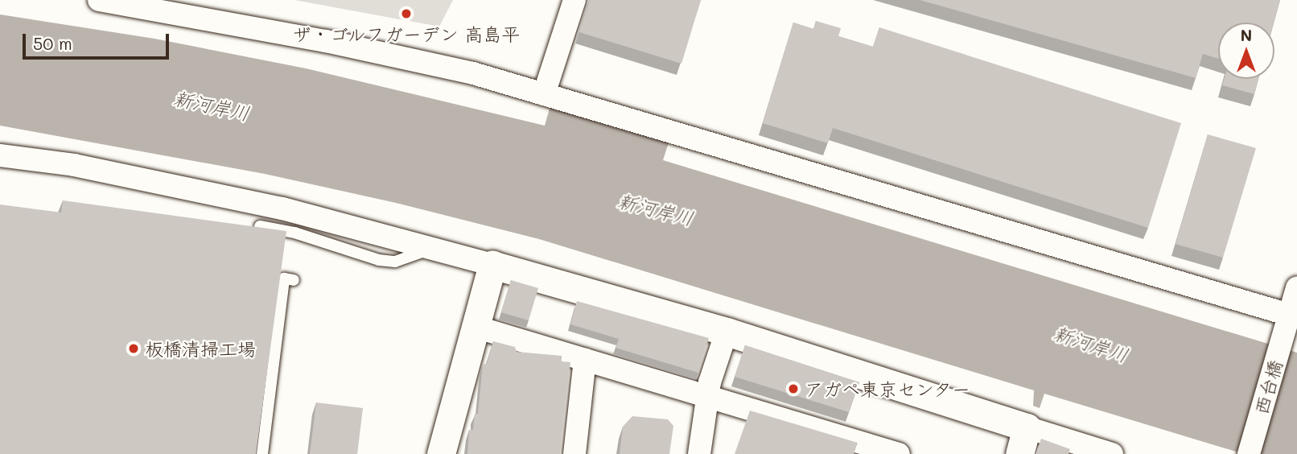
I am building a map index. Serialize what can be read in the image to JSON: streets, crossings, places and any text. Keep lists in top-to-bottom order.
{
  "streets": {
    "street": ["西台橋"]
  },
  "water": ["新河岸川"],
  "places": ["ザ・ゴルフガーデン 高島平", "板橋清掃工場", "アガペ東京センター"],
  "scale_bar": "50 m",
  "north": "top"
}
